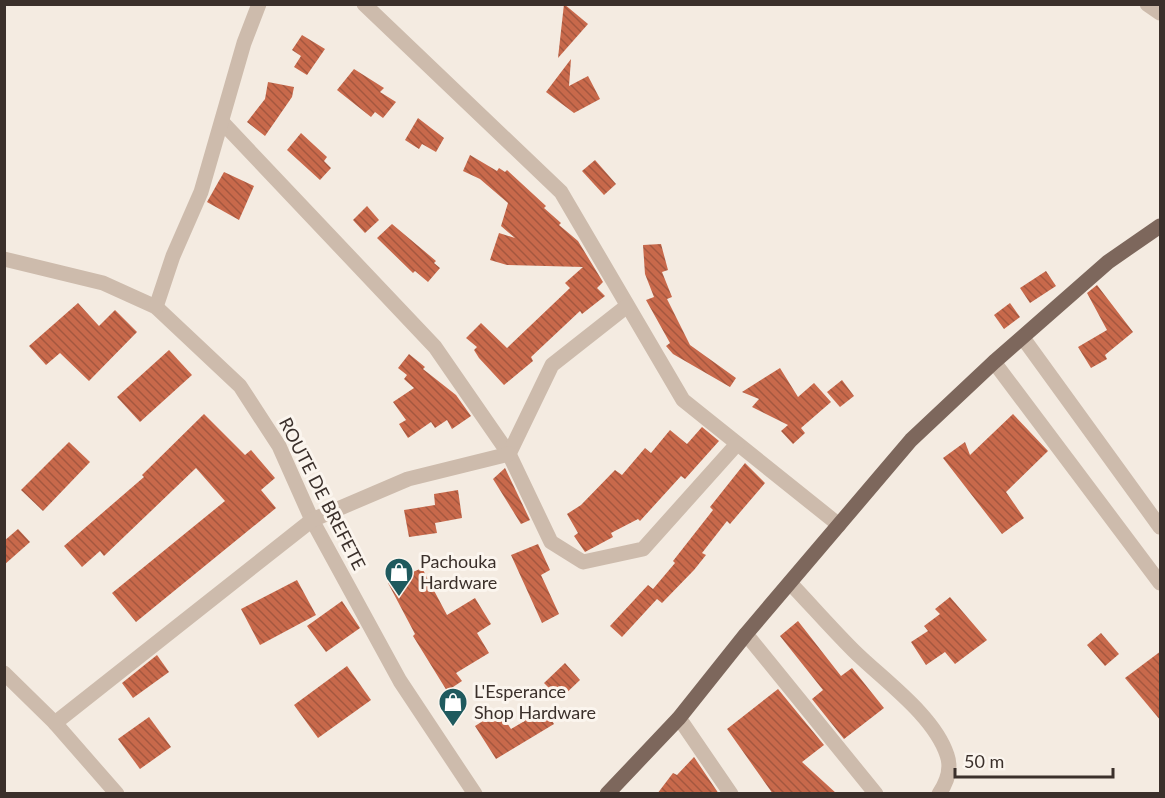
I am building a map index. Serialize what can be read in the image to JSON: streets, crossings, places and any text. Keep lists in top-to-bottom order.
{
  "streets": {
    "street": ["ROUTE DE BREFETE"]
  },
  "places": {
    "shop": ["Pachouka Hardware", "L'Esperance Shop Hardware"]
  },
  "scale_bar": "50 m"
}
